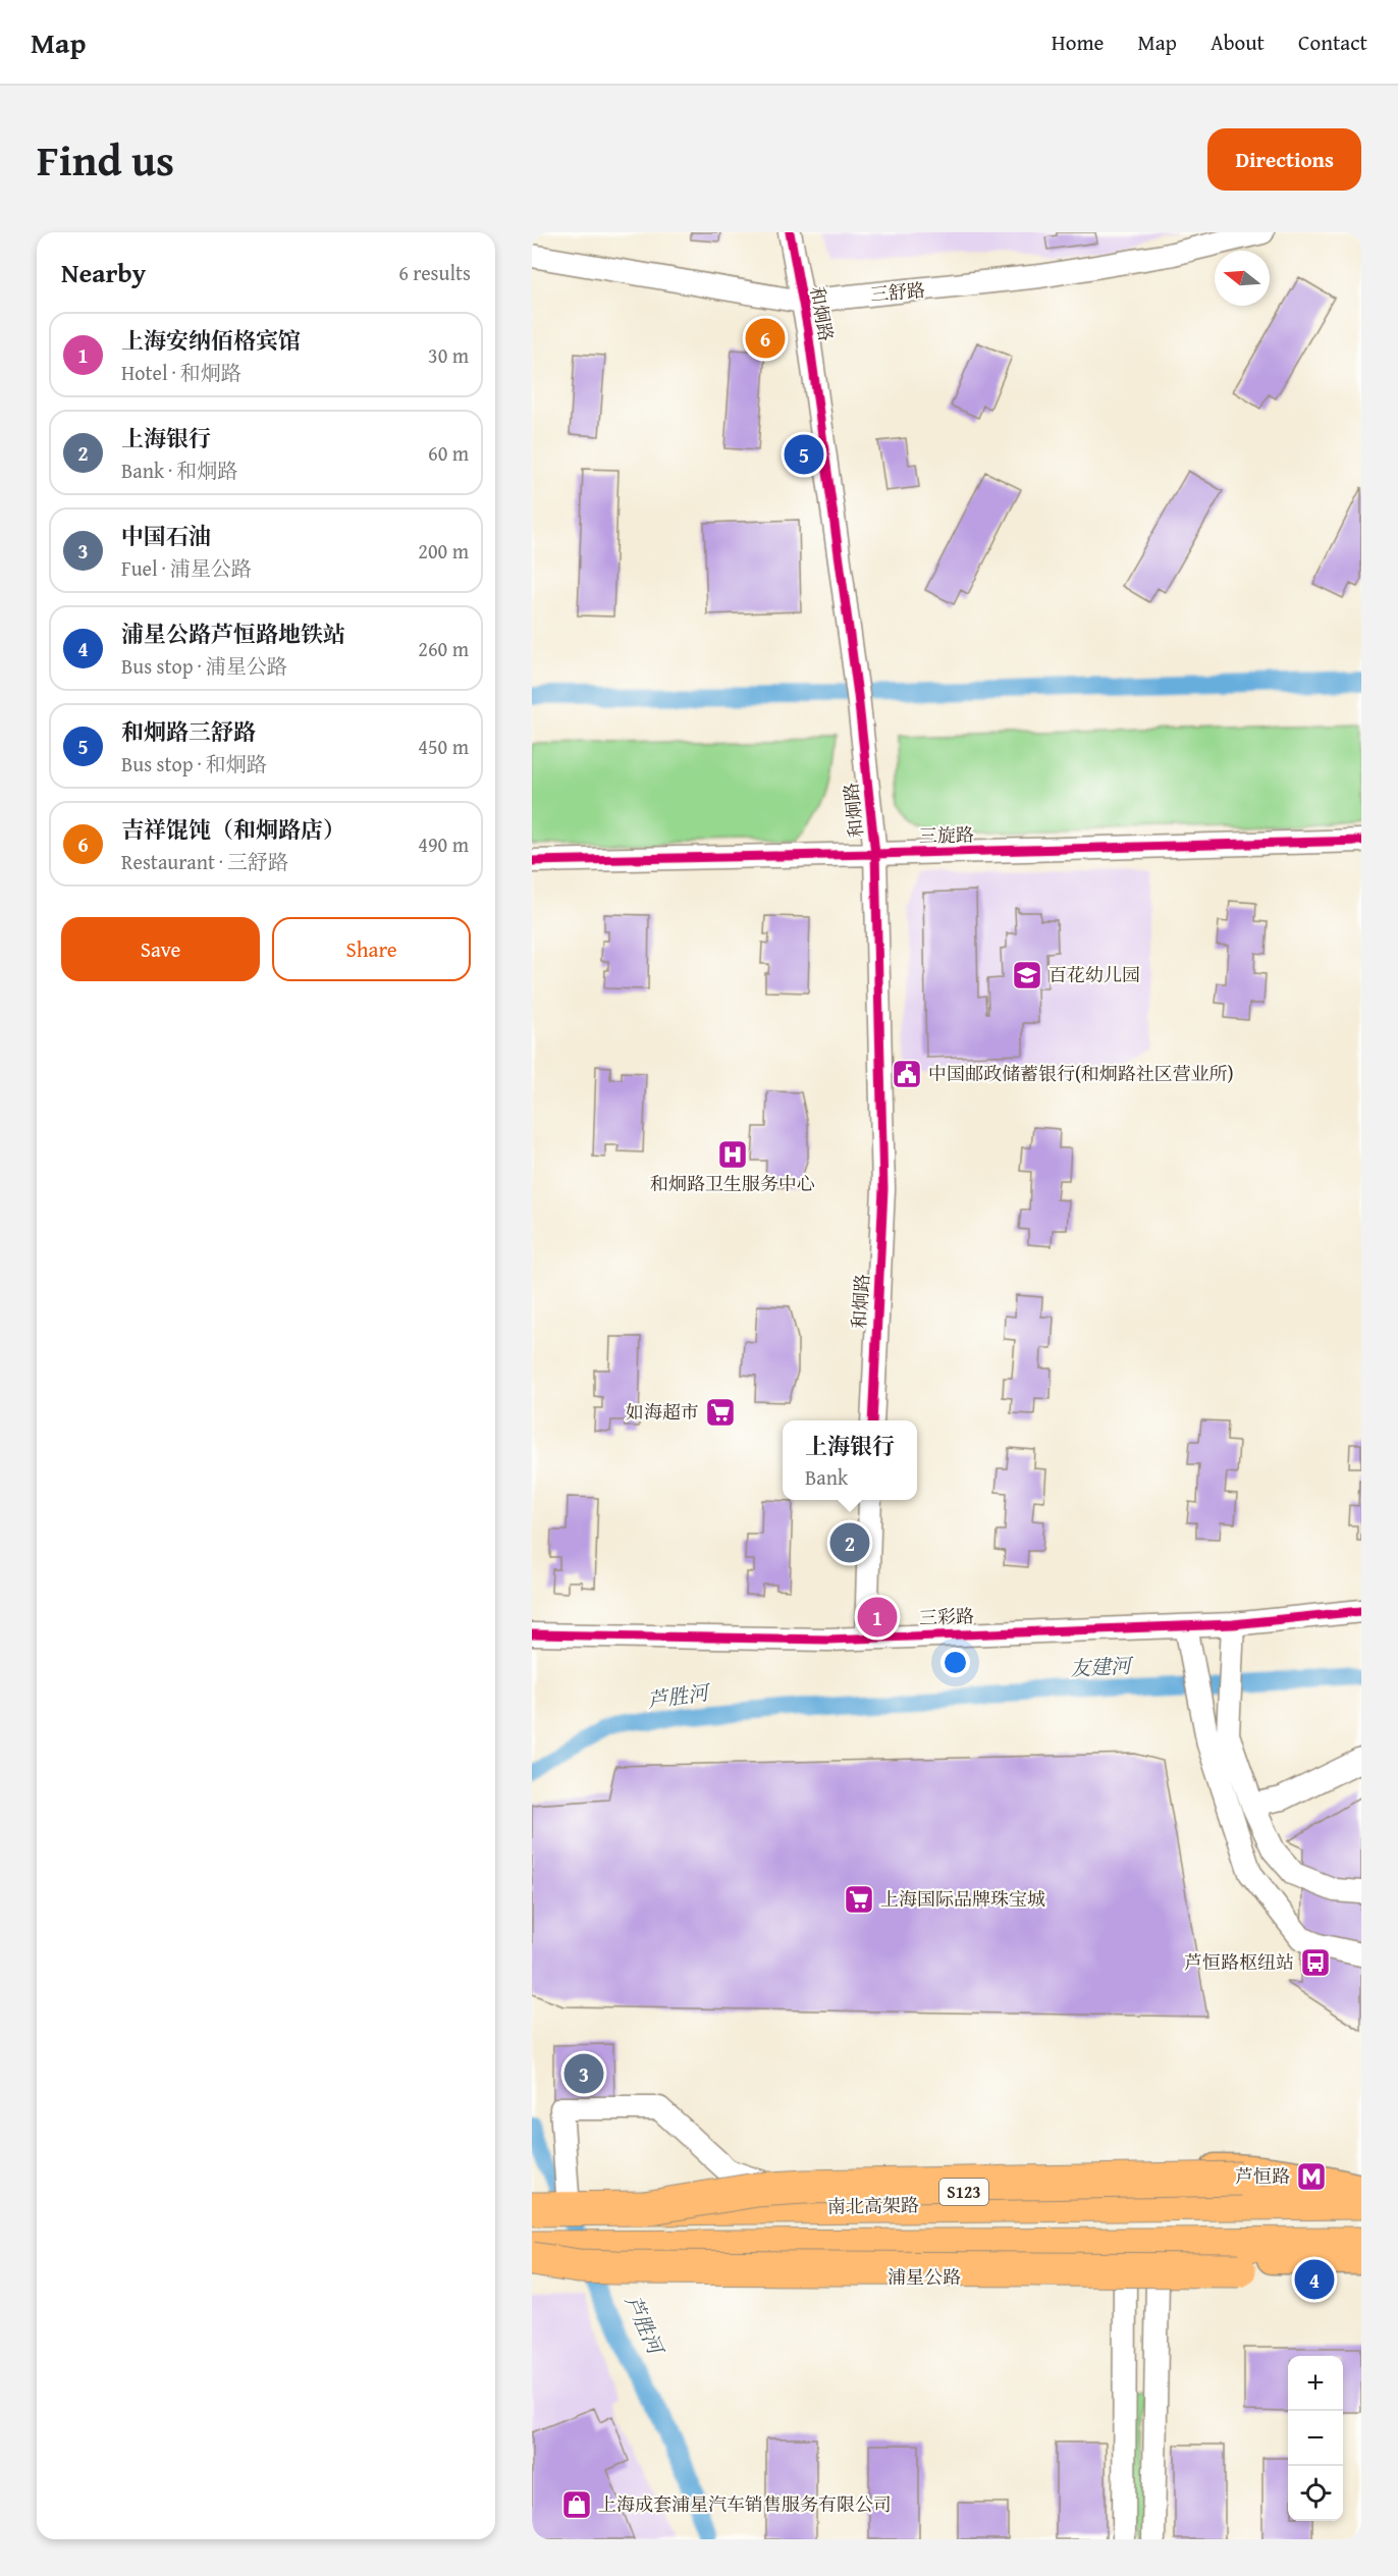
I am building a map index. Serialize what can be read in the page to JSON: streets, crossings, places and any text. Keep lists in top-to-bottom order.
{
  "streets": {
    "highway": ["南北高架路"],
    "main road": ["浦星公路"],
    "street": [
      "三舒路",
      "和炯路",
      "三旋路",
      "三彩路"
    ]
  },
  "crossings": [
    ["三舒路", "和炯路"],
    ["和炯路", "三旋路"]
  ],
  "water": ["友建河", "芦胜河"],
  "places": {
    "school or university": ["百花幼儿园"],
    "public building": ["中国邮政储蓄银行(和炯路社区营业所)"],
    "hospital": ["和炯路卫生服务中心"],
    "supermarket": ["如海超市", "上海国际品牌珠宝城"],
    "bus stop": ["芦恒路枢纽站"],
    "metro station": ["芦恒路"],
    "shop": ["上海成套浦星汽车销售服务有限公司"]
  },
  "north": "left",
  "page": {
    "header": "Map",
    "nav": [
      "Home",
      "Map",
      "About",
      "Contact"
    ],
    "title": "Find us",
    "buttons": [
      "Directions",
      ["Save", "Share"]
    ],
    "heading": ["Nearby", "6 results"],
    "list": [
      {
        "mark": "1",
        "name": "上海安纳佰格宾馆",
        "note": "Hotel · 和炯路",
        "value": "30 m"
      },
      {
        "mark": "2",
        "name": "上海银行",
        "note": "Bank · 和炯路",
        "value": "60 m"
      },
      {
        "mark": "3",
        "name": "中国石油",
        "note": "Fuel · 浦星公路",
        "value": "200 m"
      },
      {
        "mark": "4",
        "name": "浦星公路芦恒路地铁站",
        "note": "Bus stop · 浦星公路",
        "value": "260 m"
      },
      {
        "mark": "5",
        "name": "和炯路三舒路",
        "note": "Bus stop · 和炯路",
        "value": "450 m"
      },
      {
        "mark": "6",
        "name": "吉祥馄饨（和炯路店）",
        "note": "Restaurant · 三舒路",
        "value": "490 m"
      }
    ],
    "pins": [
      "6",
      "5",
      "2",
      "1",
      "3",
      "4"
    ],
    "popup": ["上海银行", "Bank"],
    "map_buttons": ["+", "−"]
  }
}
